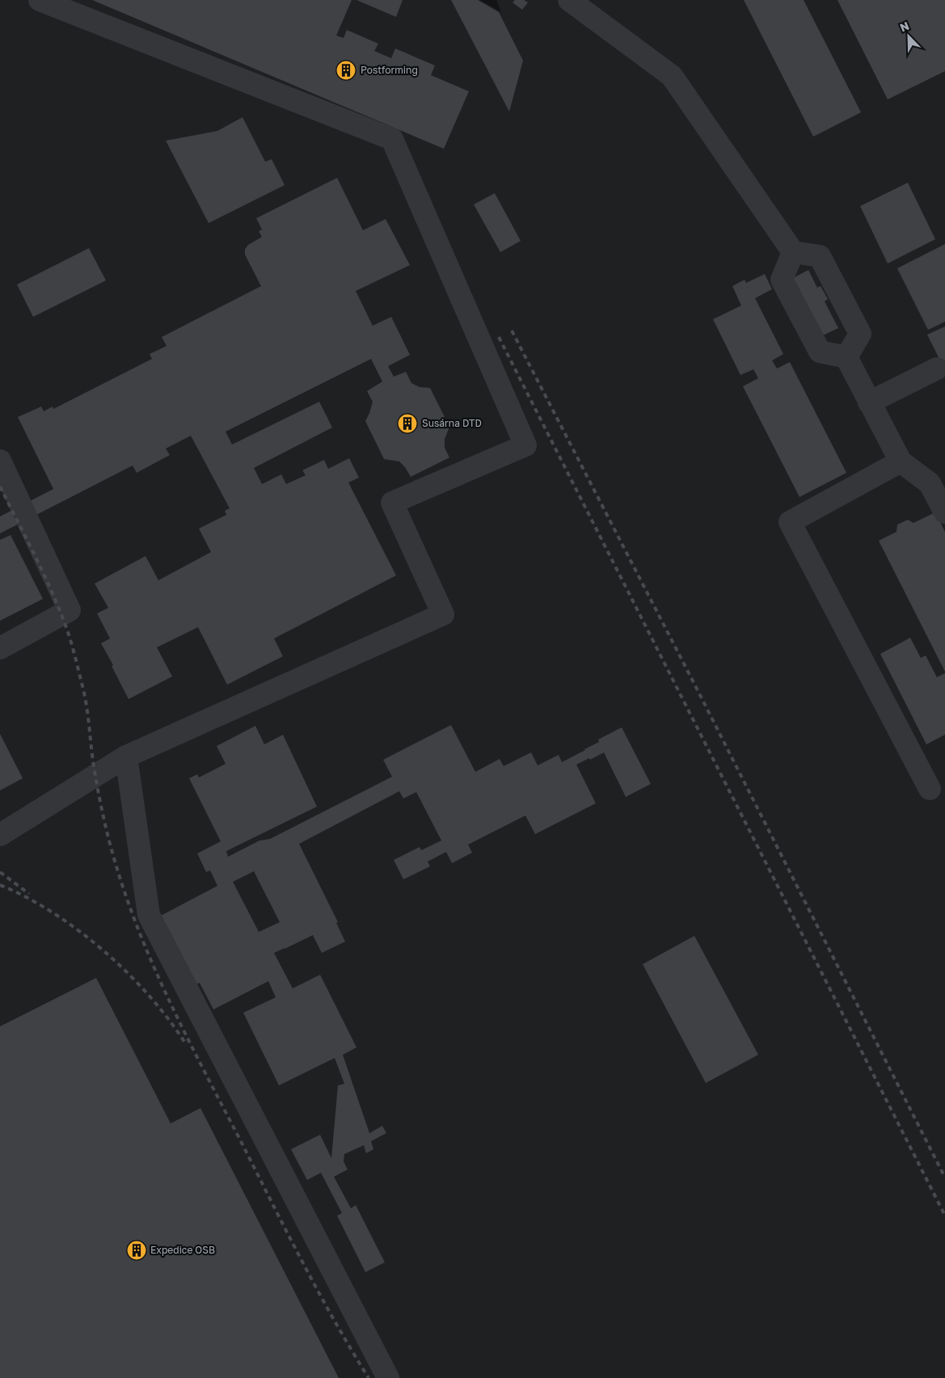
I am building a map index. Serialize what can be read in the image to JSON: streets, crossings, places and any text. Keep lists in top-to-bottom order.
{
  "places": {
    "building": ["Postforming", "Susárna DTD", "Expedice OSB"]
  },
  "north": "top left"
}
